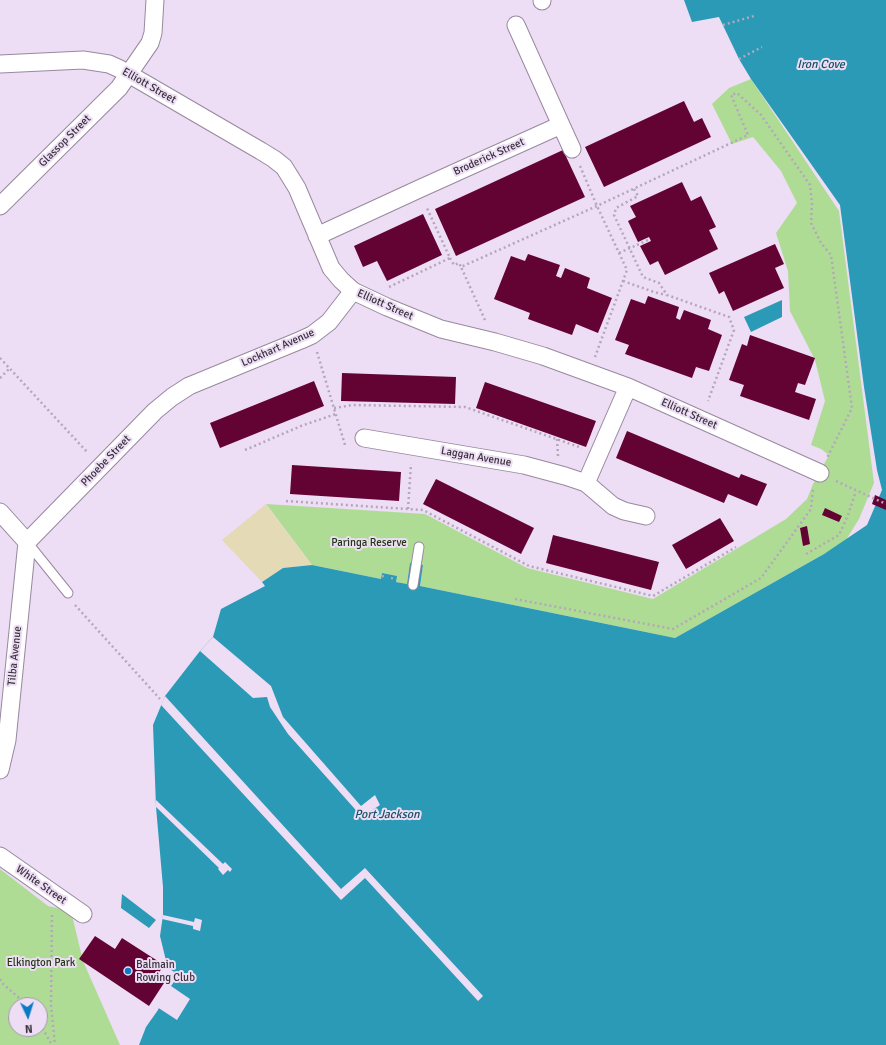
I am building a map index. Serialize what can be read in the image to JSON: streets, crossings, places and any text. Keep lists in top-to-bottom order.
{
  "streets": {
    "street": [
      "Elliott Street",
      "Glassop Street",
      "Broderick Street",
      "Lockhart Avenue",
      "Laggan Avenue",
      "Phoebe Street",
      "Tilba Avenue",
      "White Street"
    ]
  },
  "crossings": [
    ["Elliott Street", "Glassop Street"],
    ["Elliott Street", "Broderick Street"],
    ["Elliott Street", "Lockhart Avenue"],
    ["Lockhart Avenue", "Phoebe Street"],
    ["Phoebe Street", "Tilba Avenue"]
  ],
  "water": ["Iron Cove", "Port Jackson"],
  "parks": ["Paringa Reserve", "Elkington Park"],
  "places": ["Balmain Rowing Club"],
  "north": "bottom"
}
